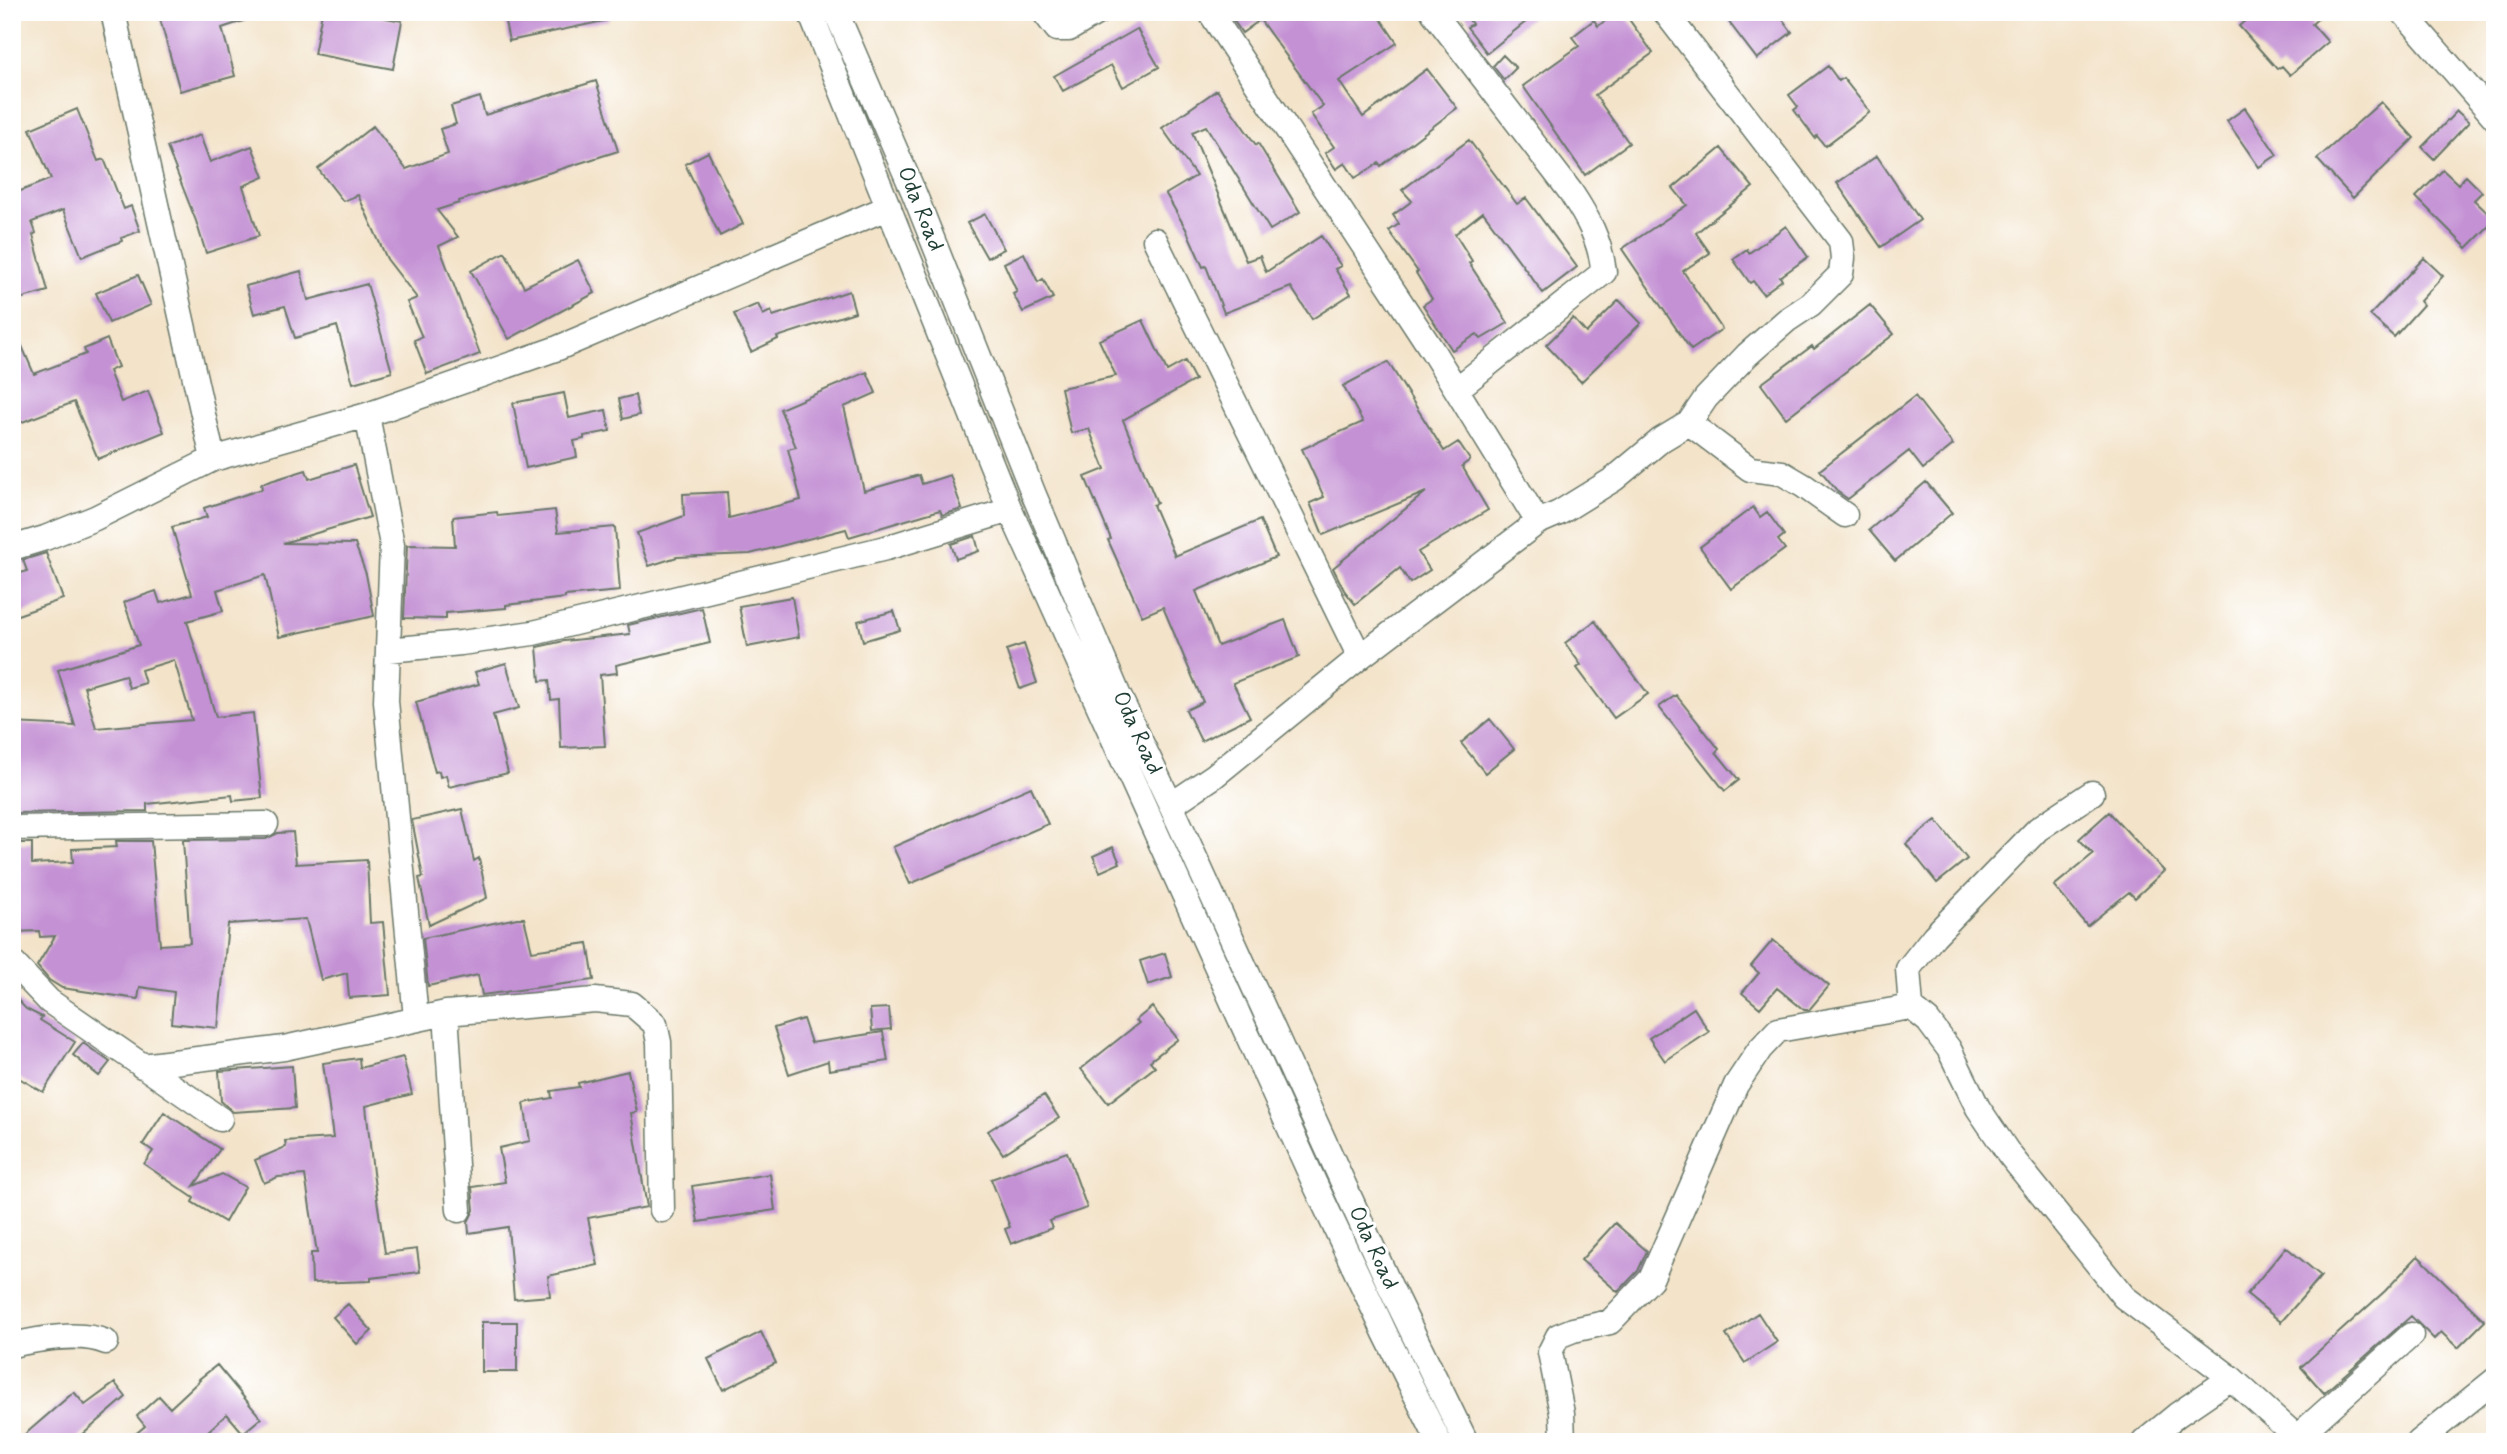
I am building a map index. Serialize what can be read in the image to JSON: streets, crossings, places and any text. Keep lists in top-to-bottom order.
{
  "streets": {
    "street": ["Oda Road"]
  }
}
